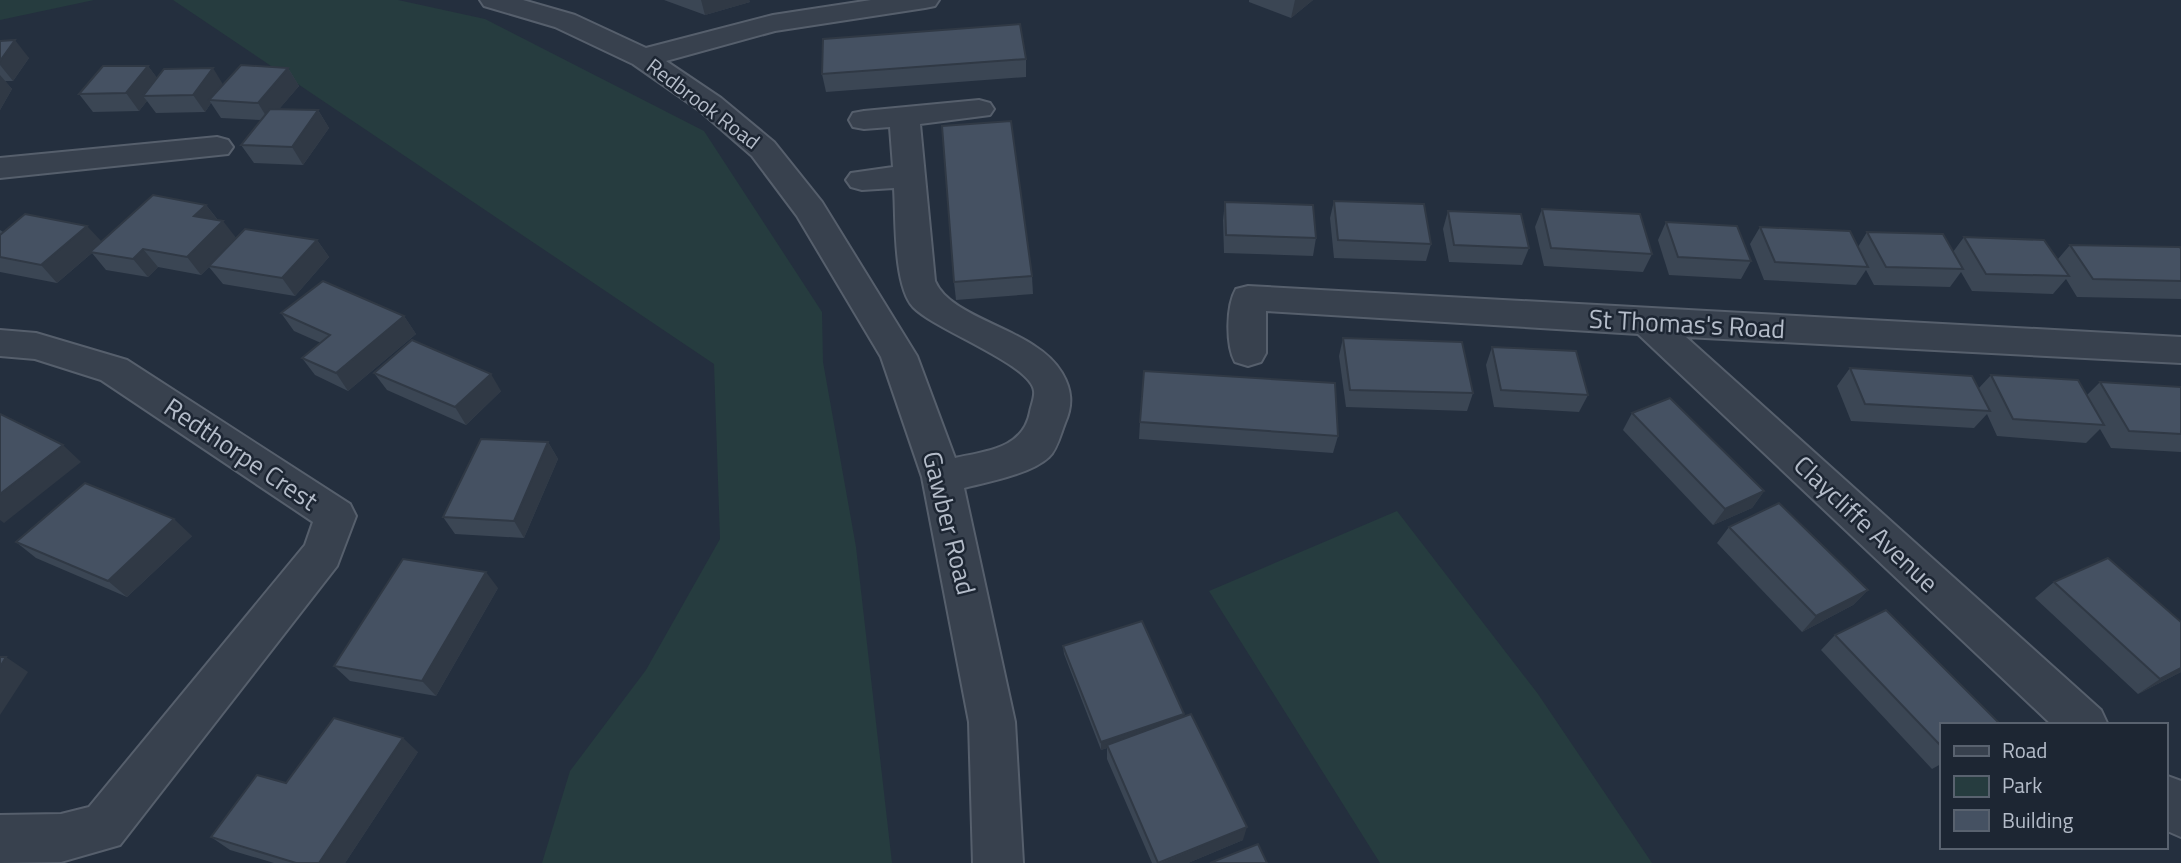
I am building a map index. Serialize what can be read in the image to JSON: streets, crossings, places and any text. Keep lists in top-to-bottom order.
{
  "streets": {
    "street": [
      "Redbrook Road",
      "St Thomas's Road",
      "Redthorpe Crest",
      "Gawber Road",
      "Claycliffe Avenue"
    ]
  },
  "crossings": [
    ["Redbrook Road", "Gawber Road"],
    ["St Thomas's Road", "Claycliffe Avenue"]
  ],
  "legend": ["Road", "Park", "Building"]
}
